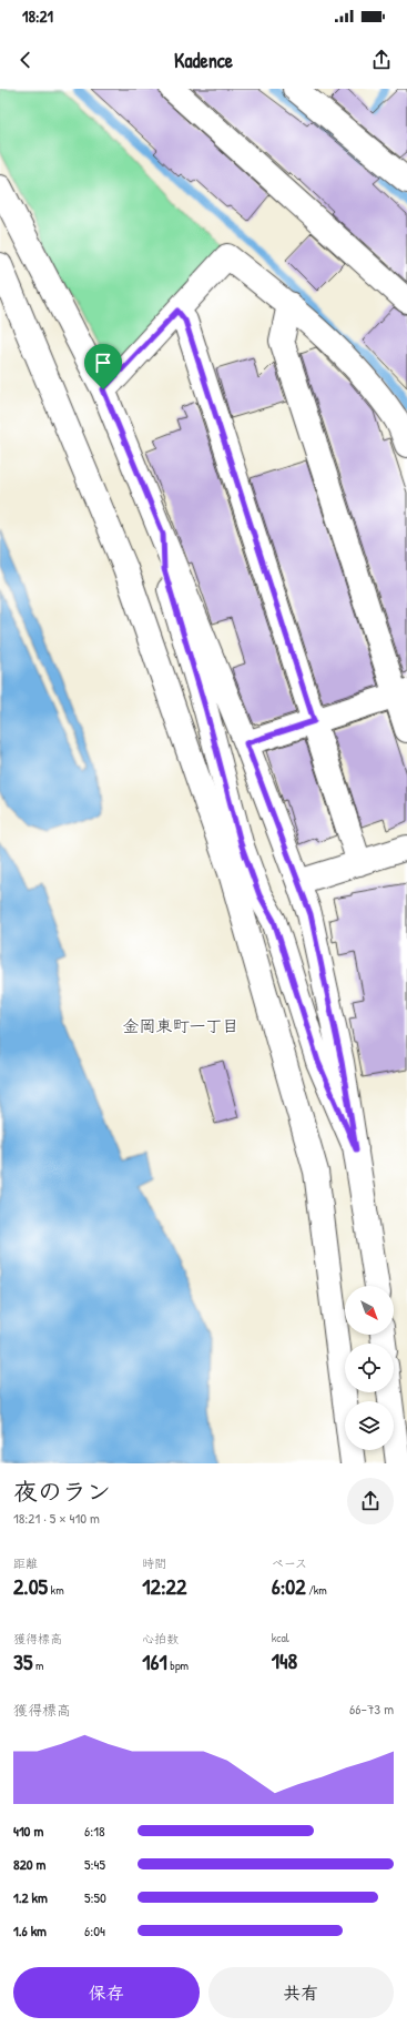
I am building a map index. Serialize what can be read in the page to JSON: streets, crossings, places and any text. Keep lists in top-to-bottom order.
{
  "districts": ["金岡東町一丁目"],
  "north": "bottom right",
  "page": {
    "status": "18:21",
    "header": "Kadence",
    "heading": ["夜のラン", "18:21 · 5 × 410 m"],
    "stats": [
      ["距離", "2.05 km"],
      ["時間", "12:22"],
      ["ペース", "6:02 /km"],
      ["獲得標高", "35 m"],
      ["心拍数", "161 bpm"],
      ["kcal", "148"]
    ],
    "chart": ["獲得標高", "66–73 m"],
    "list": [
      {
        "name": "410 m",
        "note": "6:18"
      },
      {
        "name": "820 m",
        "note": "5:45"
      },
      {
        "name": "1.2 km",
        "note": "5:50"
      },
      {
        "name": "1.6 km",
        "note": "6:04"
      }
    ],
    "buttons": ["保存", "共有"]
  }
}
